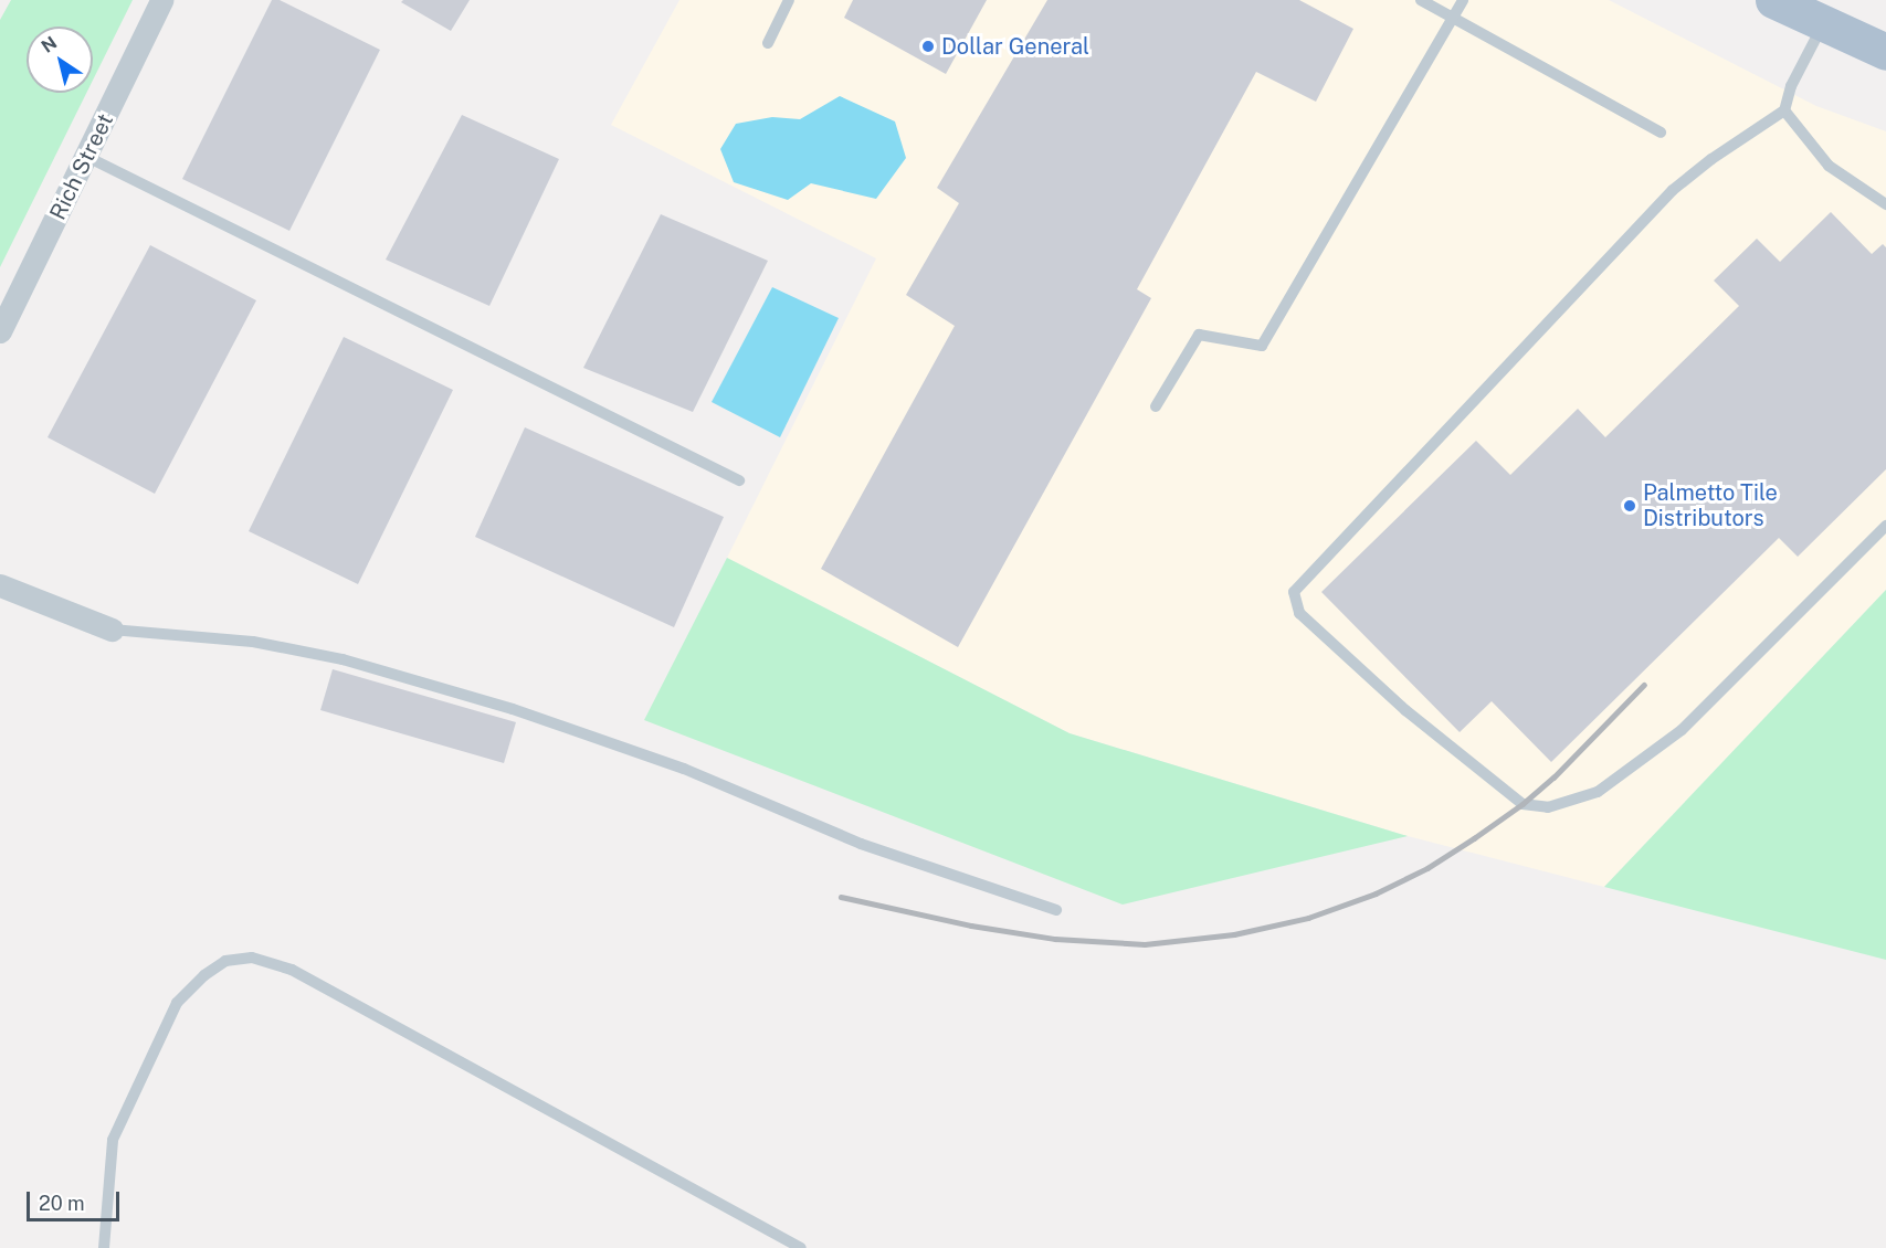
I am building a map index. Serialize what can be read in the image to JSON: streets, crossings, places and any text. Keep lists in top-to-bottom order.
{
  "streets": {
    "street": ["Rich Street"]
  },
  "places": ["Dollar General", "Palmetto Tile Distributors"],
  "scale_bar": "20 m",
  "north": "top left"
}
